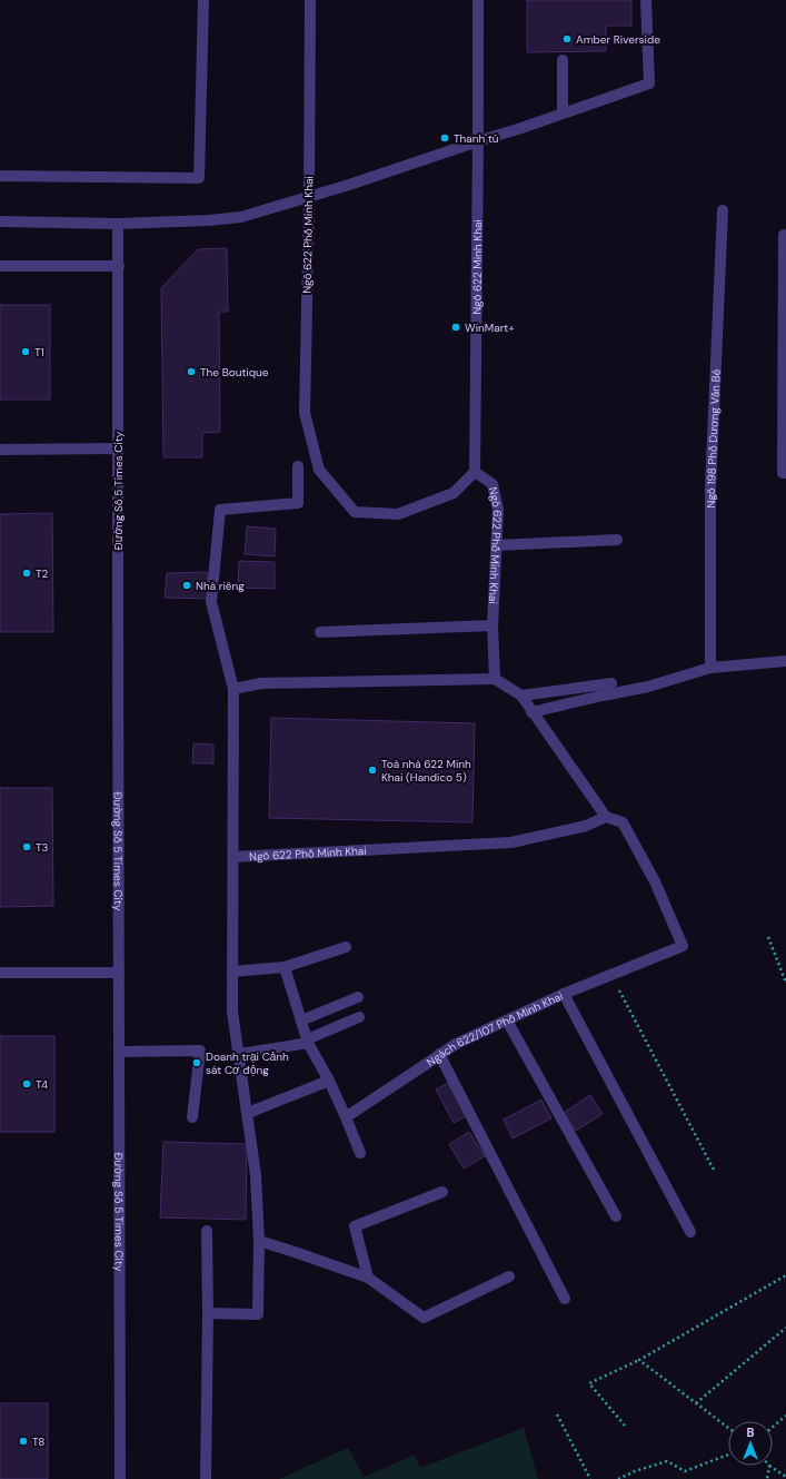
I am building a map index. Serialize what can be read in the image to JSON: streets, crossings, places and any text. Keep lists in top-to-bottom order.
{
  "streets": {
    "street": [
      "Ngõ 622 Phố Minh Khai",
      "Ngõ 622 Minh Khai",
      "Ngõ 198 Phố Dương Văn Bé",
      "Đường Số 5 Times City",
      "Ngách 622/107 Phố Minh Khai"
    ]
  },
  "crossings": [
    ["Ngõ 622 Phố Minh Khai", "Ngõ 622 Minh Khai"],
    ["Ngõ 622 Phố Minh Khai", "Ngách 622/107 Phố Minh Khai"]
  ],
  "places": [
    "Amber Riverside",
    "Thanh tú",
    "WinMart+",
    "T1",
    "The Boutique",
    "T2",
    "Nhà riêng",
    "Toà nhà 622 Minh Khai (Handico 5)",
    "T3",
    "Doanh trại Cảnh sát Cơ động",
    "T4",
    "T8"
  ],
  "north": "top"
}
